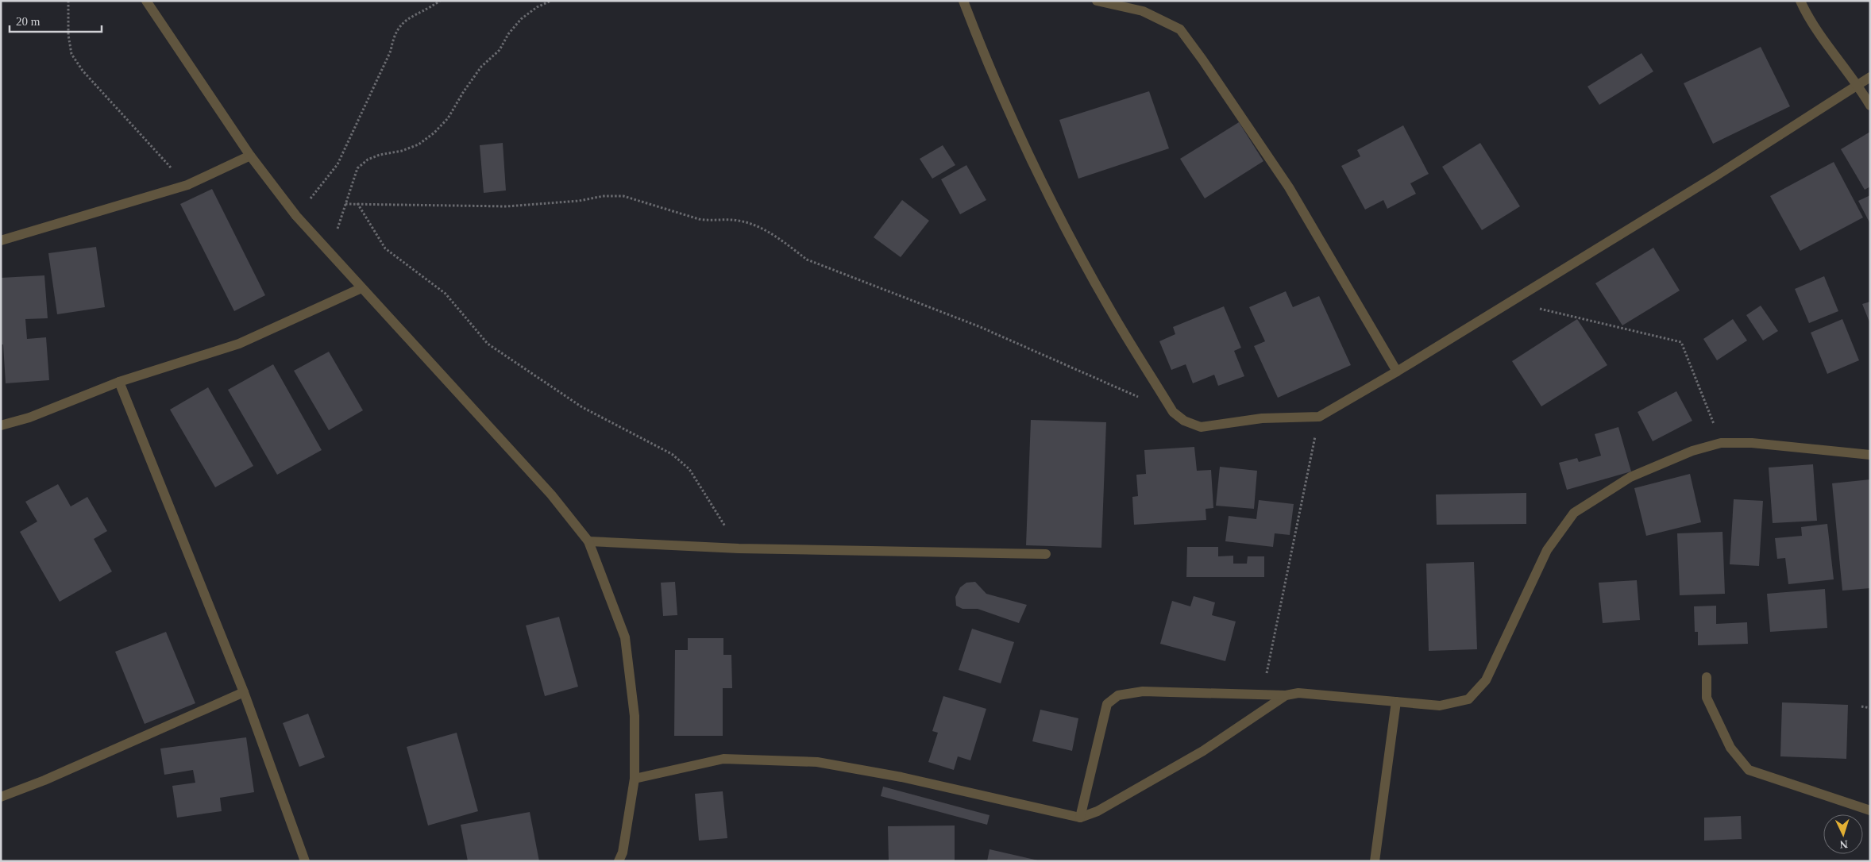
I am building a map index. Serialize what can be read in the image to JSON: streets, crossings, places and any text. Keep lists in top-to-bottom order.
{
  "scale_bar": "20 m",
  "north": "bottom"
}
